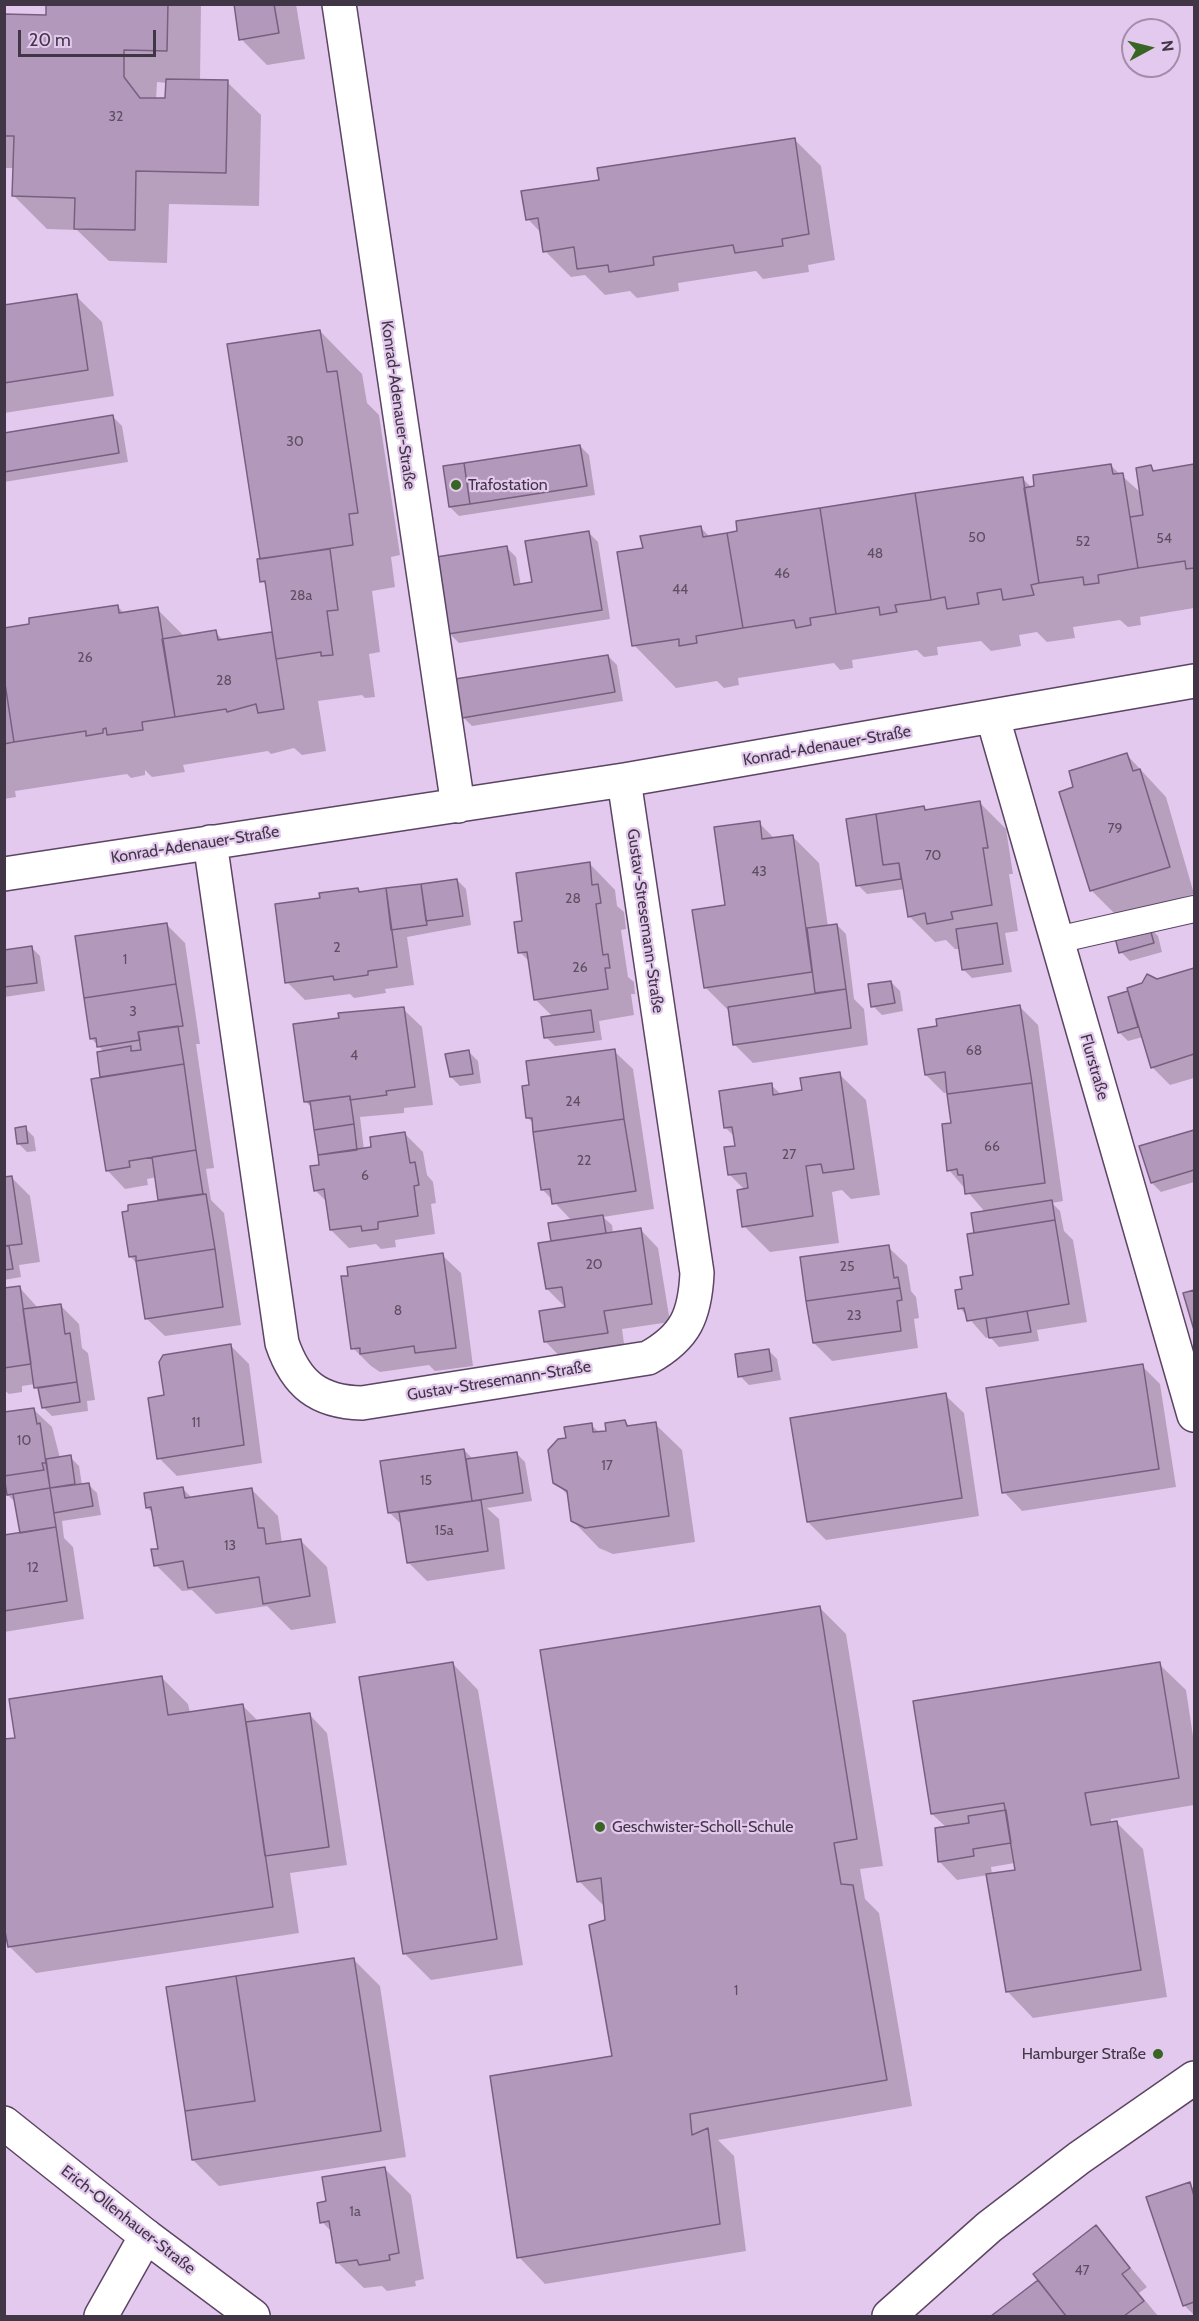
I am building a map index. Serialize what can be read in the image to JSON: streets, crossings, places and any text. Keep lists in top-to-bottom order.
{
  "streets": {
    "street": [
      "Konrad-Adenauer-Straße",
      "Gustav-Stresemann-Straße",
      "Flurstraße",
      "Erich-Ollenhauer-Straße"
    ]
  },
  "crossings": [
    ["Konrad-Adenauer-Straße", "Gustav-Stresemann-Straße"],
    ["Konrad-Adenauer-Straße", "Flurstraße"]
  ],
  "places": ["Trafostation", "Geschwister-Scholl-Schule", "Hamburger Straße"],
  "house_numbers": [
    "32",
    "30",
    "50",
    "54",
    "52",
    "48",
    "46",
    "44",
    "28a",
    "26",
    "28",
    "79",
    "70",
    "43",
    "28",
    "2",
    "1",
    "26",
    "3",
    "68",
    "4",
    "24",
    "66",
    "27",
    "22",
    "6",
    "20",
    "25",
    "8",
    "23",
    "11",
    "10",
    "17",
    "15",
    "15a",
    "13",
    "12",
    "1",
    "1a",
    "47"
  ],
  "scale_bar": "20 m",
  "north": "right"
}
